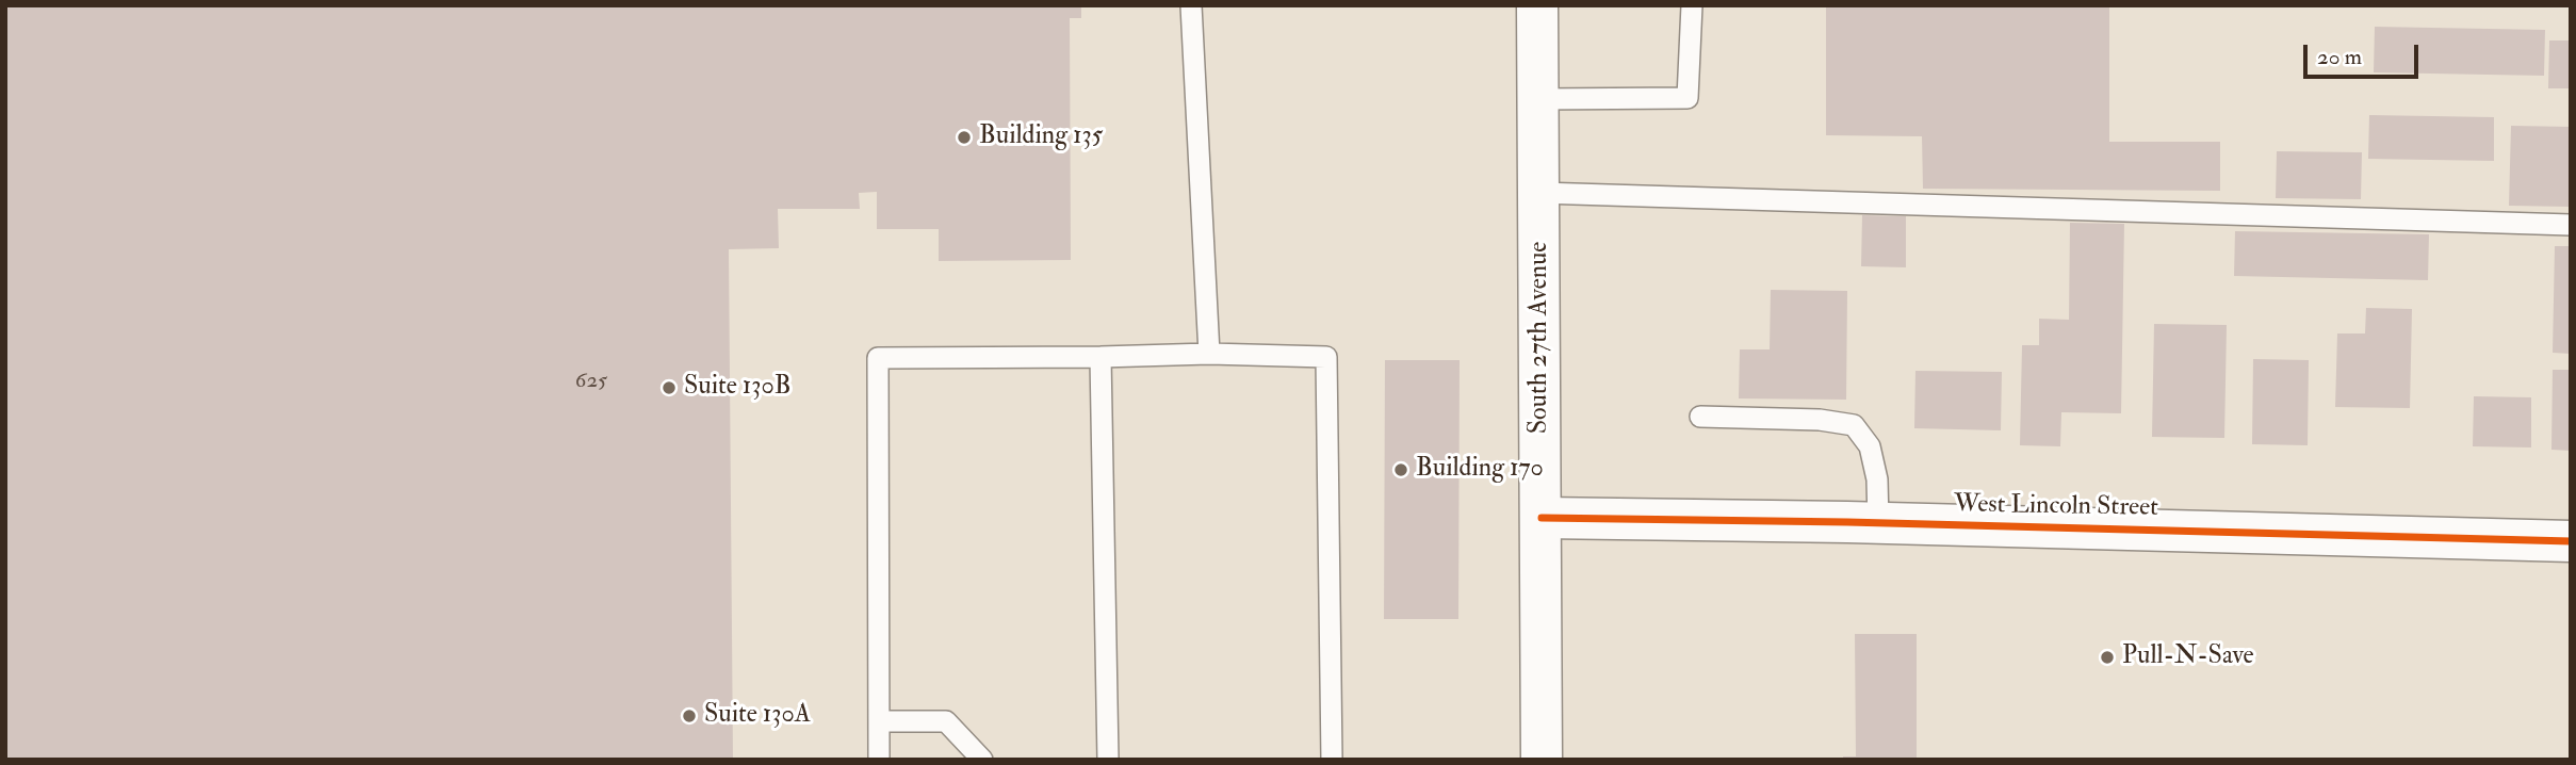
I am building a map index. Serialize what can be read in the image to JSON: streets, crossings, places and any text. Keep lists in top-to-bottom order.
{
  "streets": {
    "street": ["South 27th Avenue", "West Lincoln Street"]
  },
  "crossings": [
    ["South 27th Avenue", "West Lincoln Street"]
  ],
  "places": [
    "Building 135",
    "Suite 130B",
    "Building 170",
    "Pull-N-Save",
    "Suite 130A"
  ],
  "house_numbers": ["625"],
  "scale_bar": "20 m"
}
